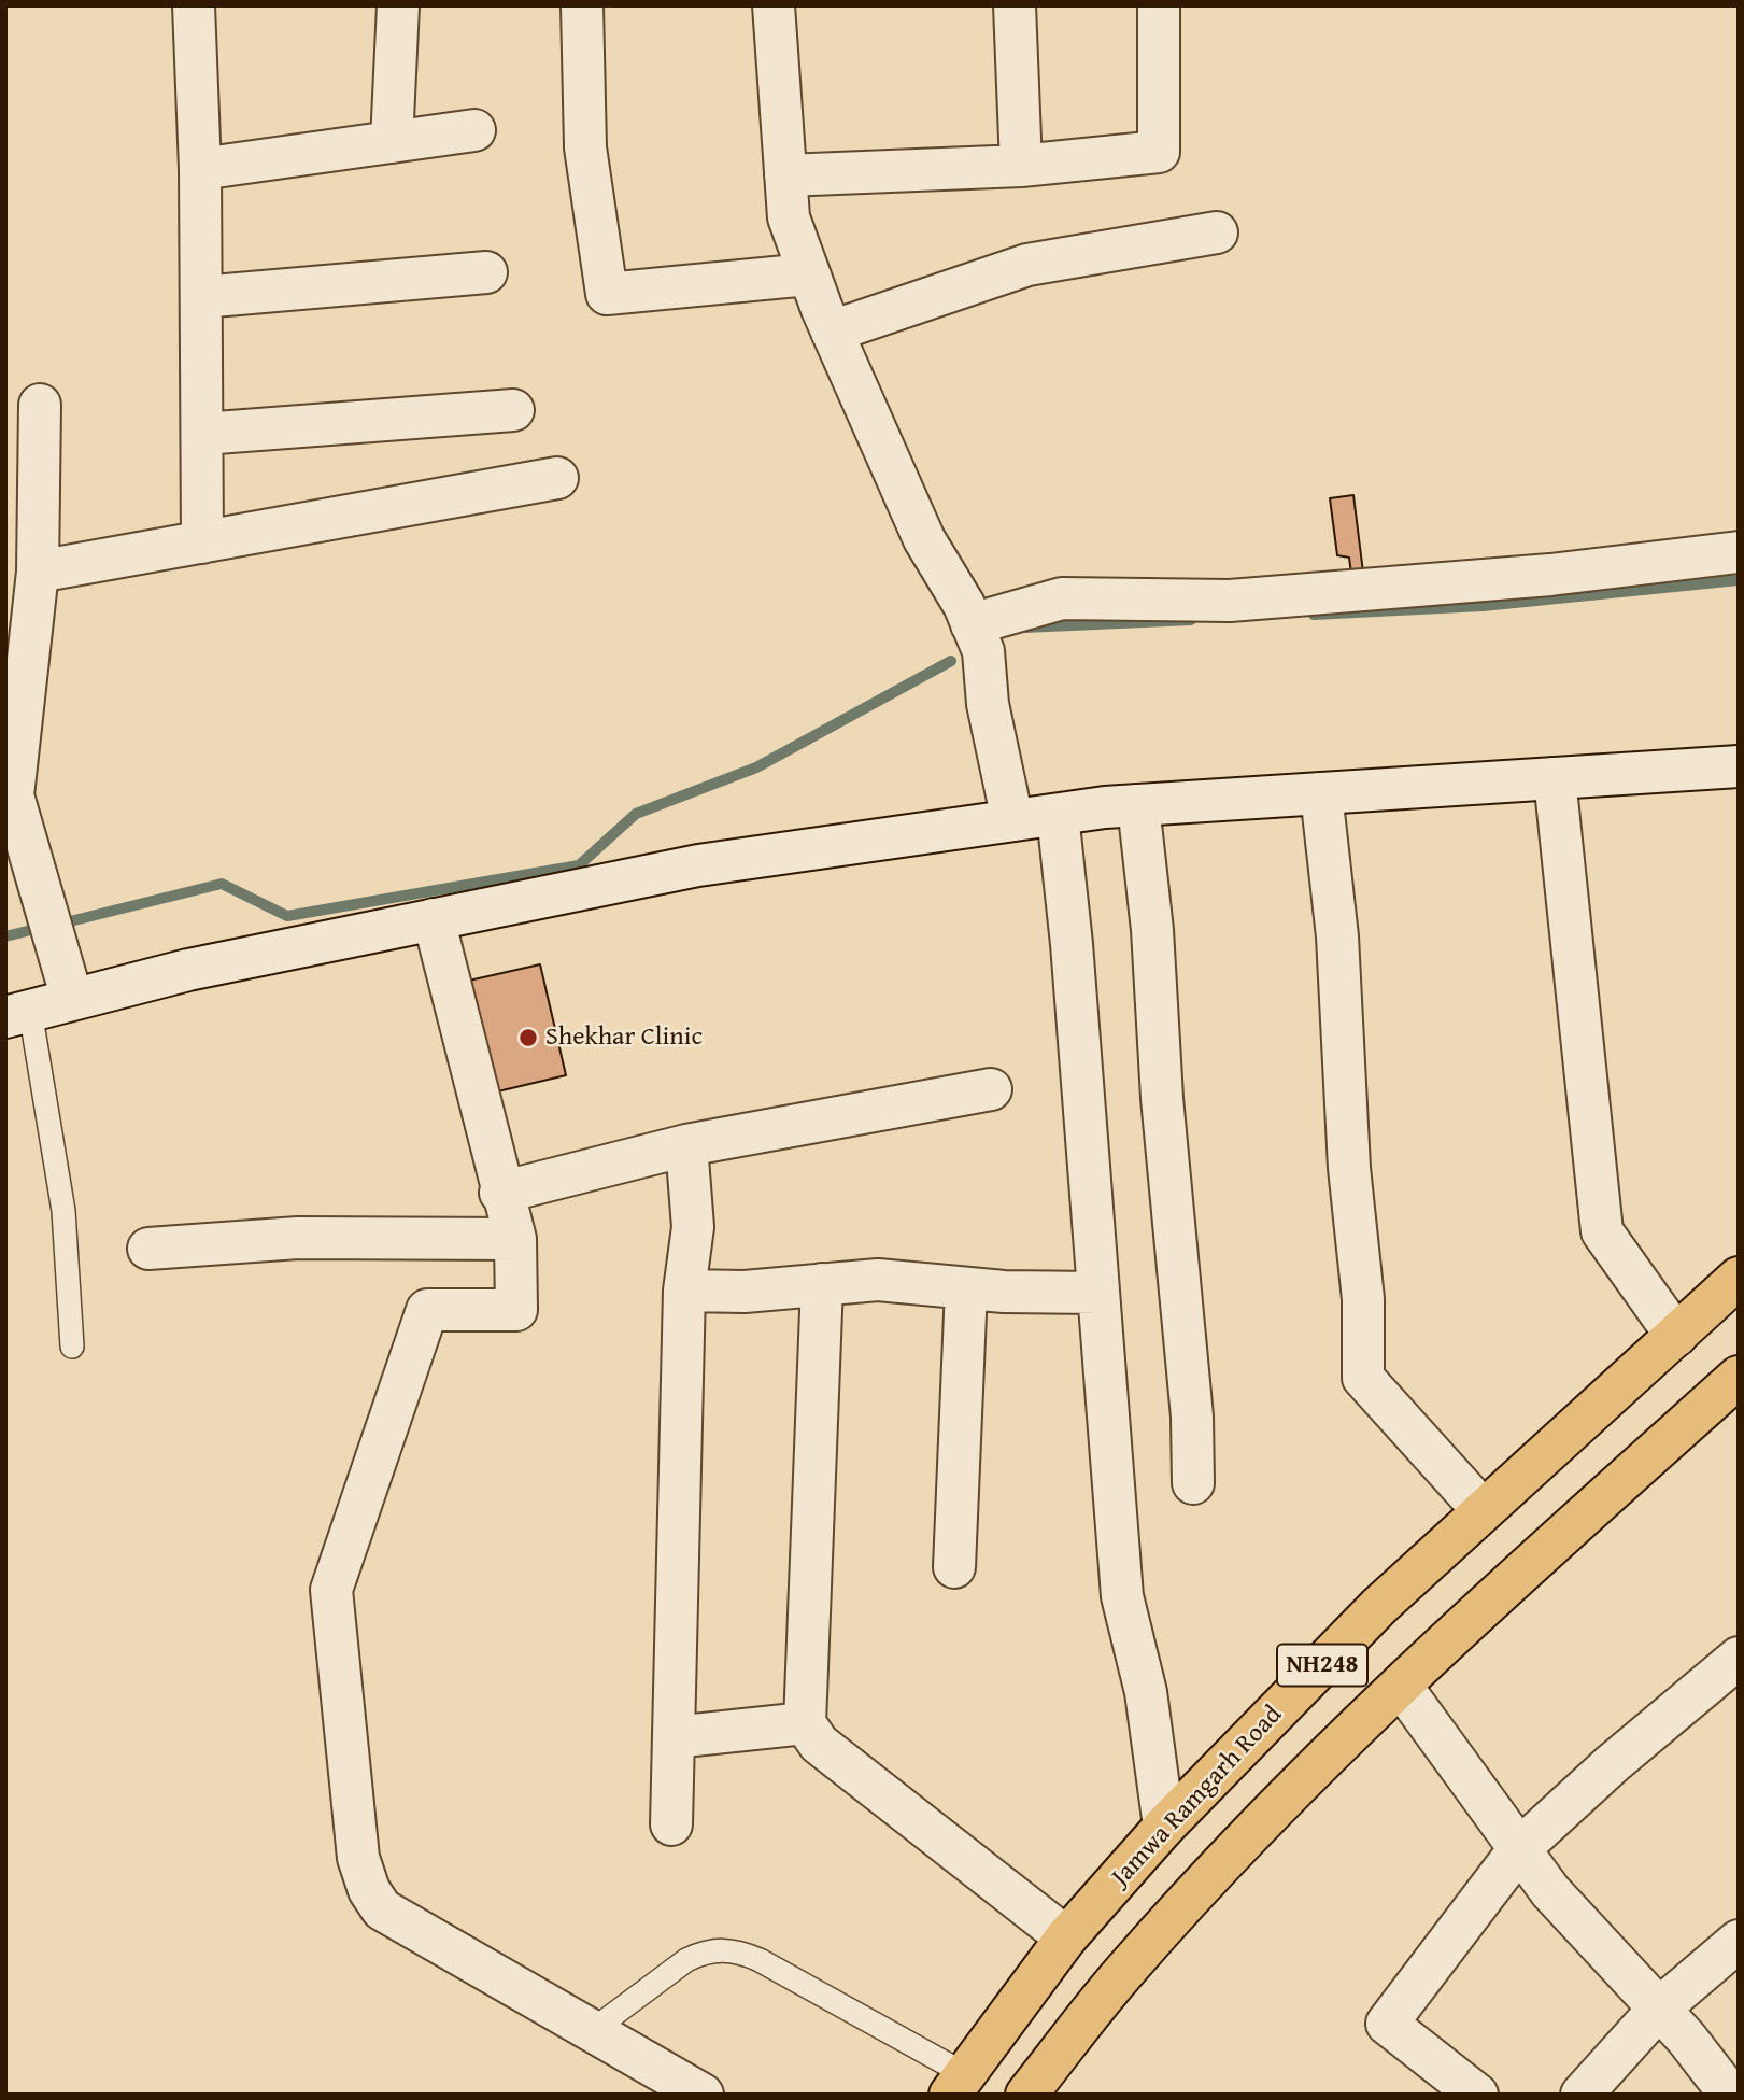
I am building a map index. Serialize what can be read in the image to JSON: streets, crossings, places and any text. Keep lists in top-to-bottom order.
{
  "streets": {
    "highway": ["NH248", "Jamwa Ramgarh Road"]
  },
  "places": ["Shekhar Clinic"]
}
